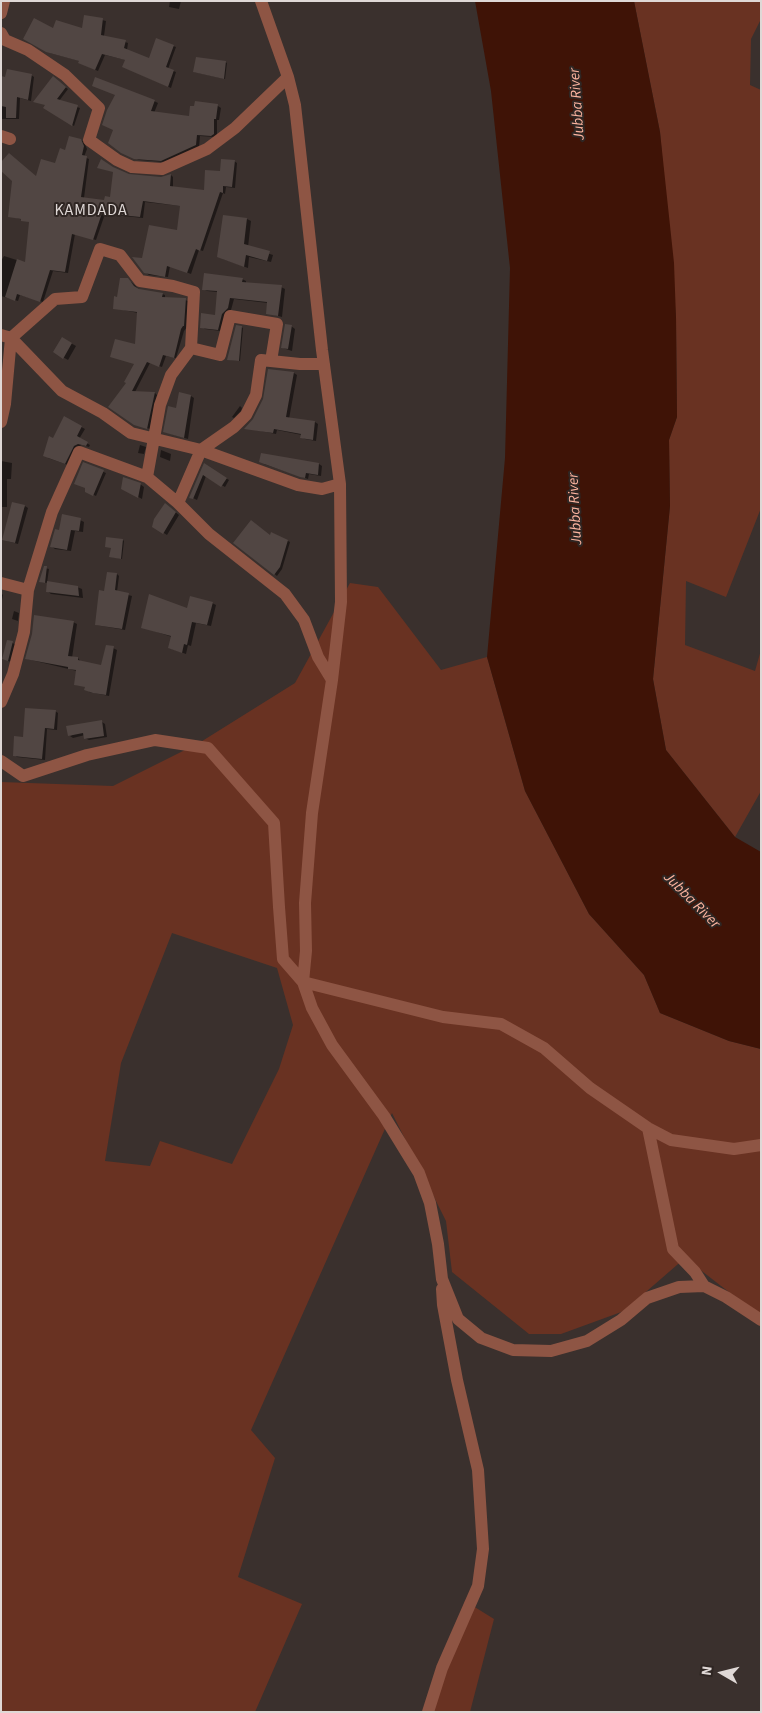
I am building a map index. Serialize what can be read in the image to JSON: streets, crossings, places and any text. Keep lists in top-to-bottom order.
{
  "districts": ["KAMDADA"],
  "water": ["Jubba River"],
  "north": "left"
}
